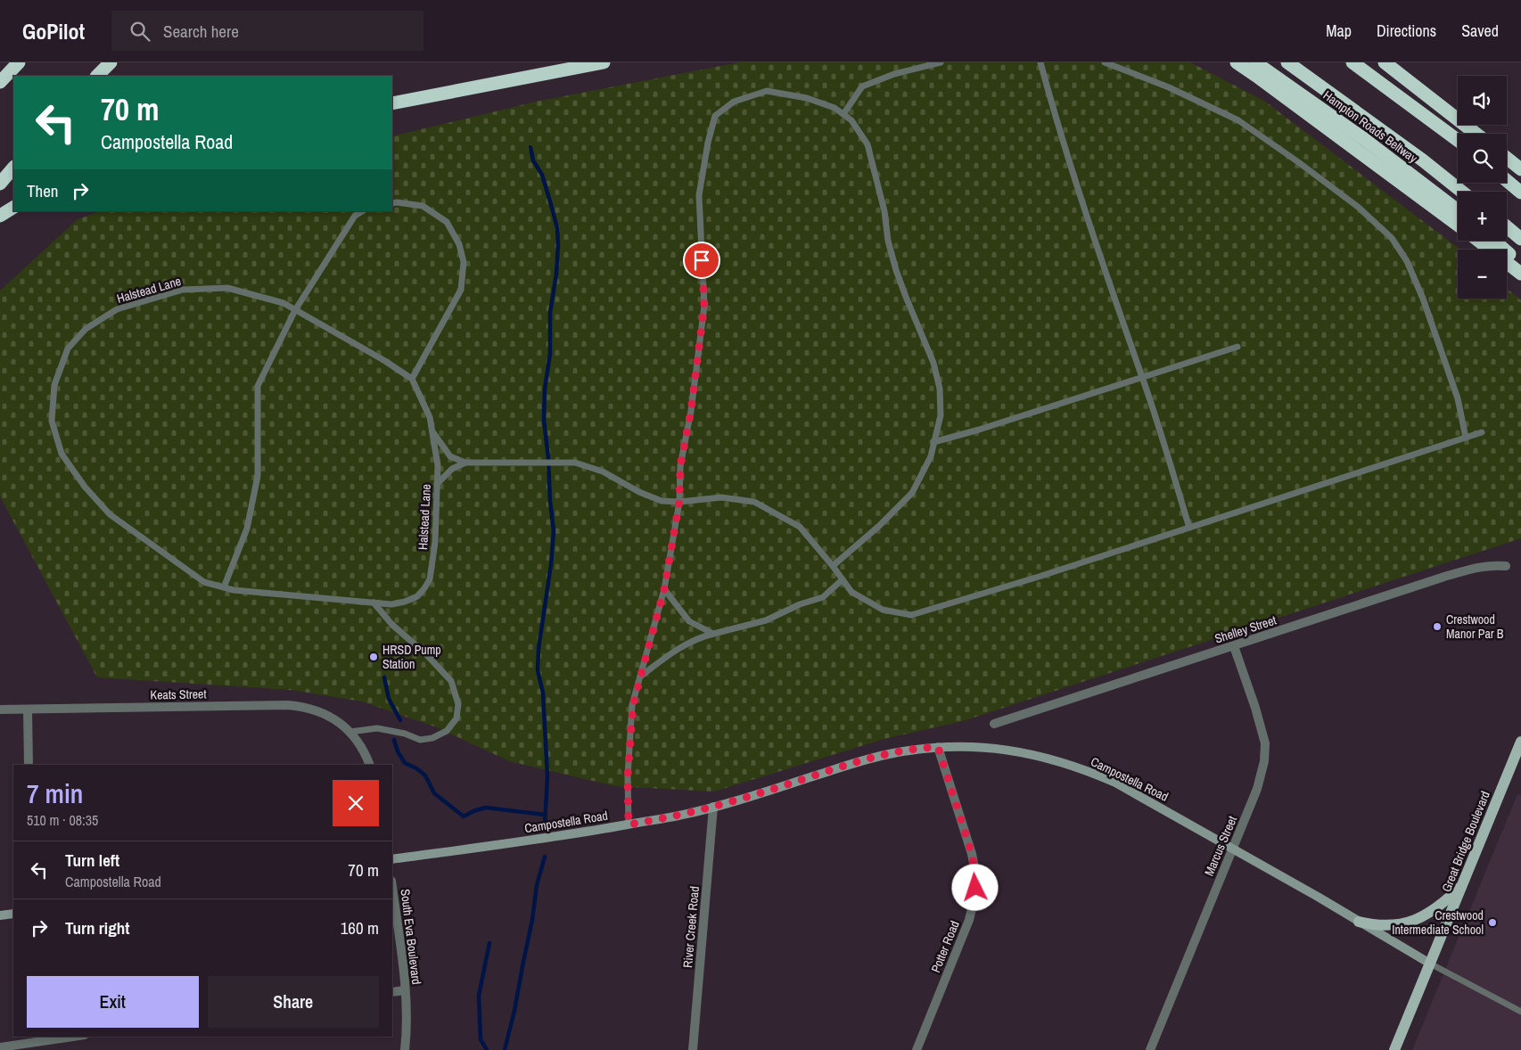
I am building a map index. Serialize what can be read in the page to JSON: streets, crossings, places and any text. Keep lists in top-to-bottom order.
{
  "streets": {
    "highway": ["Hampton Roads Beltway"],
    "main road": ["Campostella Road", "Great Bridge Boulevard"],
    "street": [
      "Shelley Street",
      "Keats Street",
      "Marcus Street",
      "River Creek Road",
      "South Eva Boulevard",
      "Potter Road"
    ],
    "lane": ["Halstead Lane"]
  },
  "crossings": [
    ["Shelley Street", "Marcus Street"],
    ["Campostella Road", "Great Bridge Boulevard"],
    ["Campostella Road", "Marcus Street"],
    ["Campostella Road", "River Creek Road"],
    ["Campostella Road", "Potter Road"]
  ],
  "places": ["Crestwood Manor Par B", "HRSD Pump Station", "Crestwood Intermediate School"],
  "page": {
    "header": "GoPilot",
    "search": "Search here",
    "nav": ["Map", "Directions", "Saved"],
    "map_buttons": ["+", "−"],
    "turn": ["70 m", "Campostella Road"],
    "then": "Then",
    "heading": ["7 min", "510 m · 08:35"],
    "list": [
      {
        "name": "Turn left",
        "note": "Campostella Road",
        "value": "70 m"
      },
      {
        "name": "Turn right",
        "value": "160 m"
      }
    ],
    "buttons": ["Exit", "Share"]
  }
}
